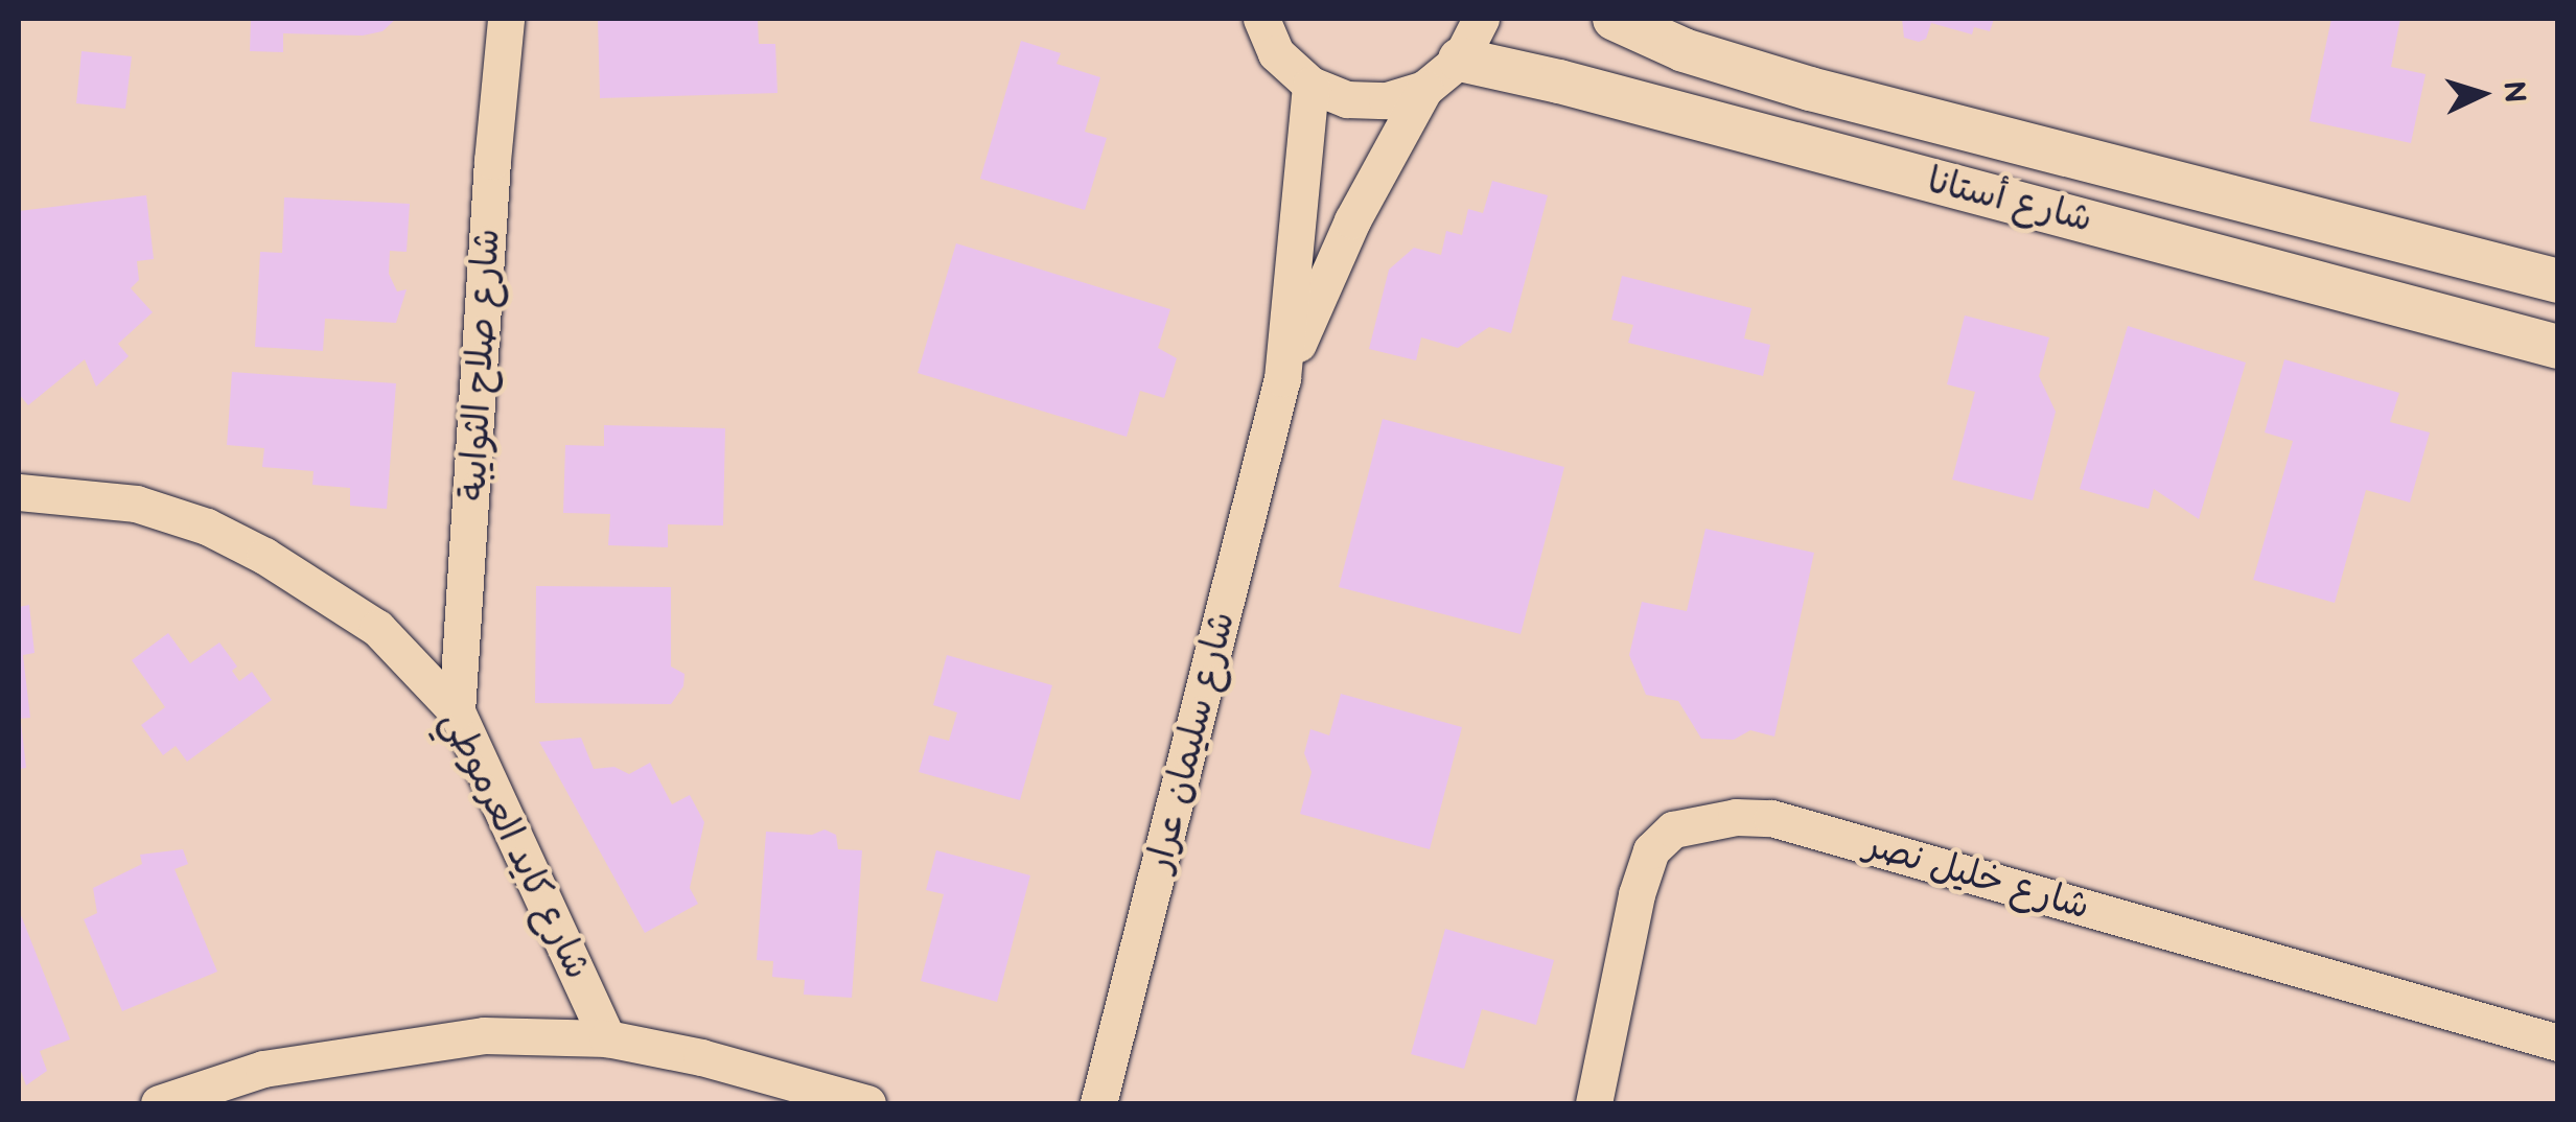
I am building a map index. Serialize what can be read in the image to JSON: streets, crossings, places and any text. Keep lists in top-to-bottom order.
{
  "streets": {
    "street": [
      "شارع أستانا",
      "شارع صلاح الثوايبة",
      "شارع سليمان عرار",
      "شارع كايد العرموطي",
      "شارع خليل نصر"
    ]
  },
  "crossings": [
    ["شارع صلاح الثوايبة", "شارع كايد العرموطي"]
  ],
  "north": "right"
}
